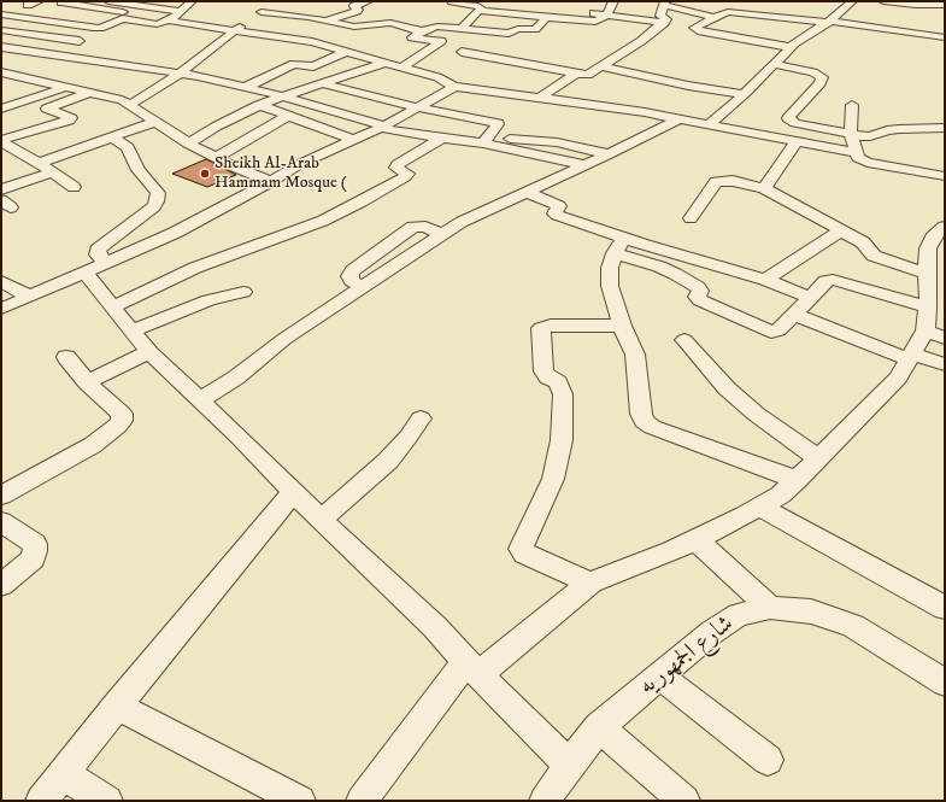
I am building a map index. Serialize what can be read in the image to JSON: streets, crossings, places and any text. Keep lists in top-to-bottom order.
{
  "streets": {
    "street": ["شارع الجمهوريه"]
  },
  "places": ["Sheikh Al-Arab Hammam Mosque ("]
}
